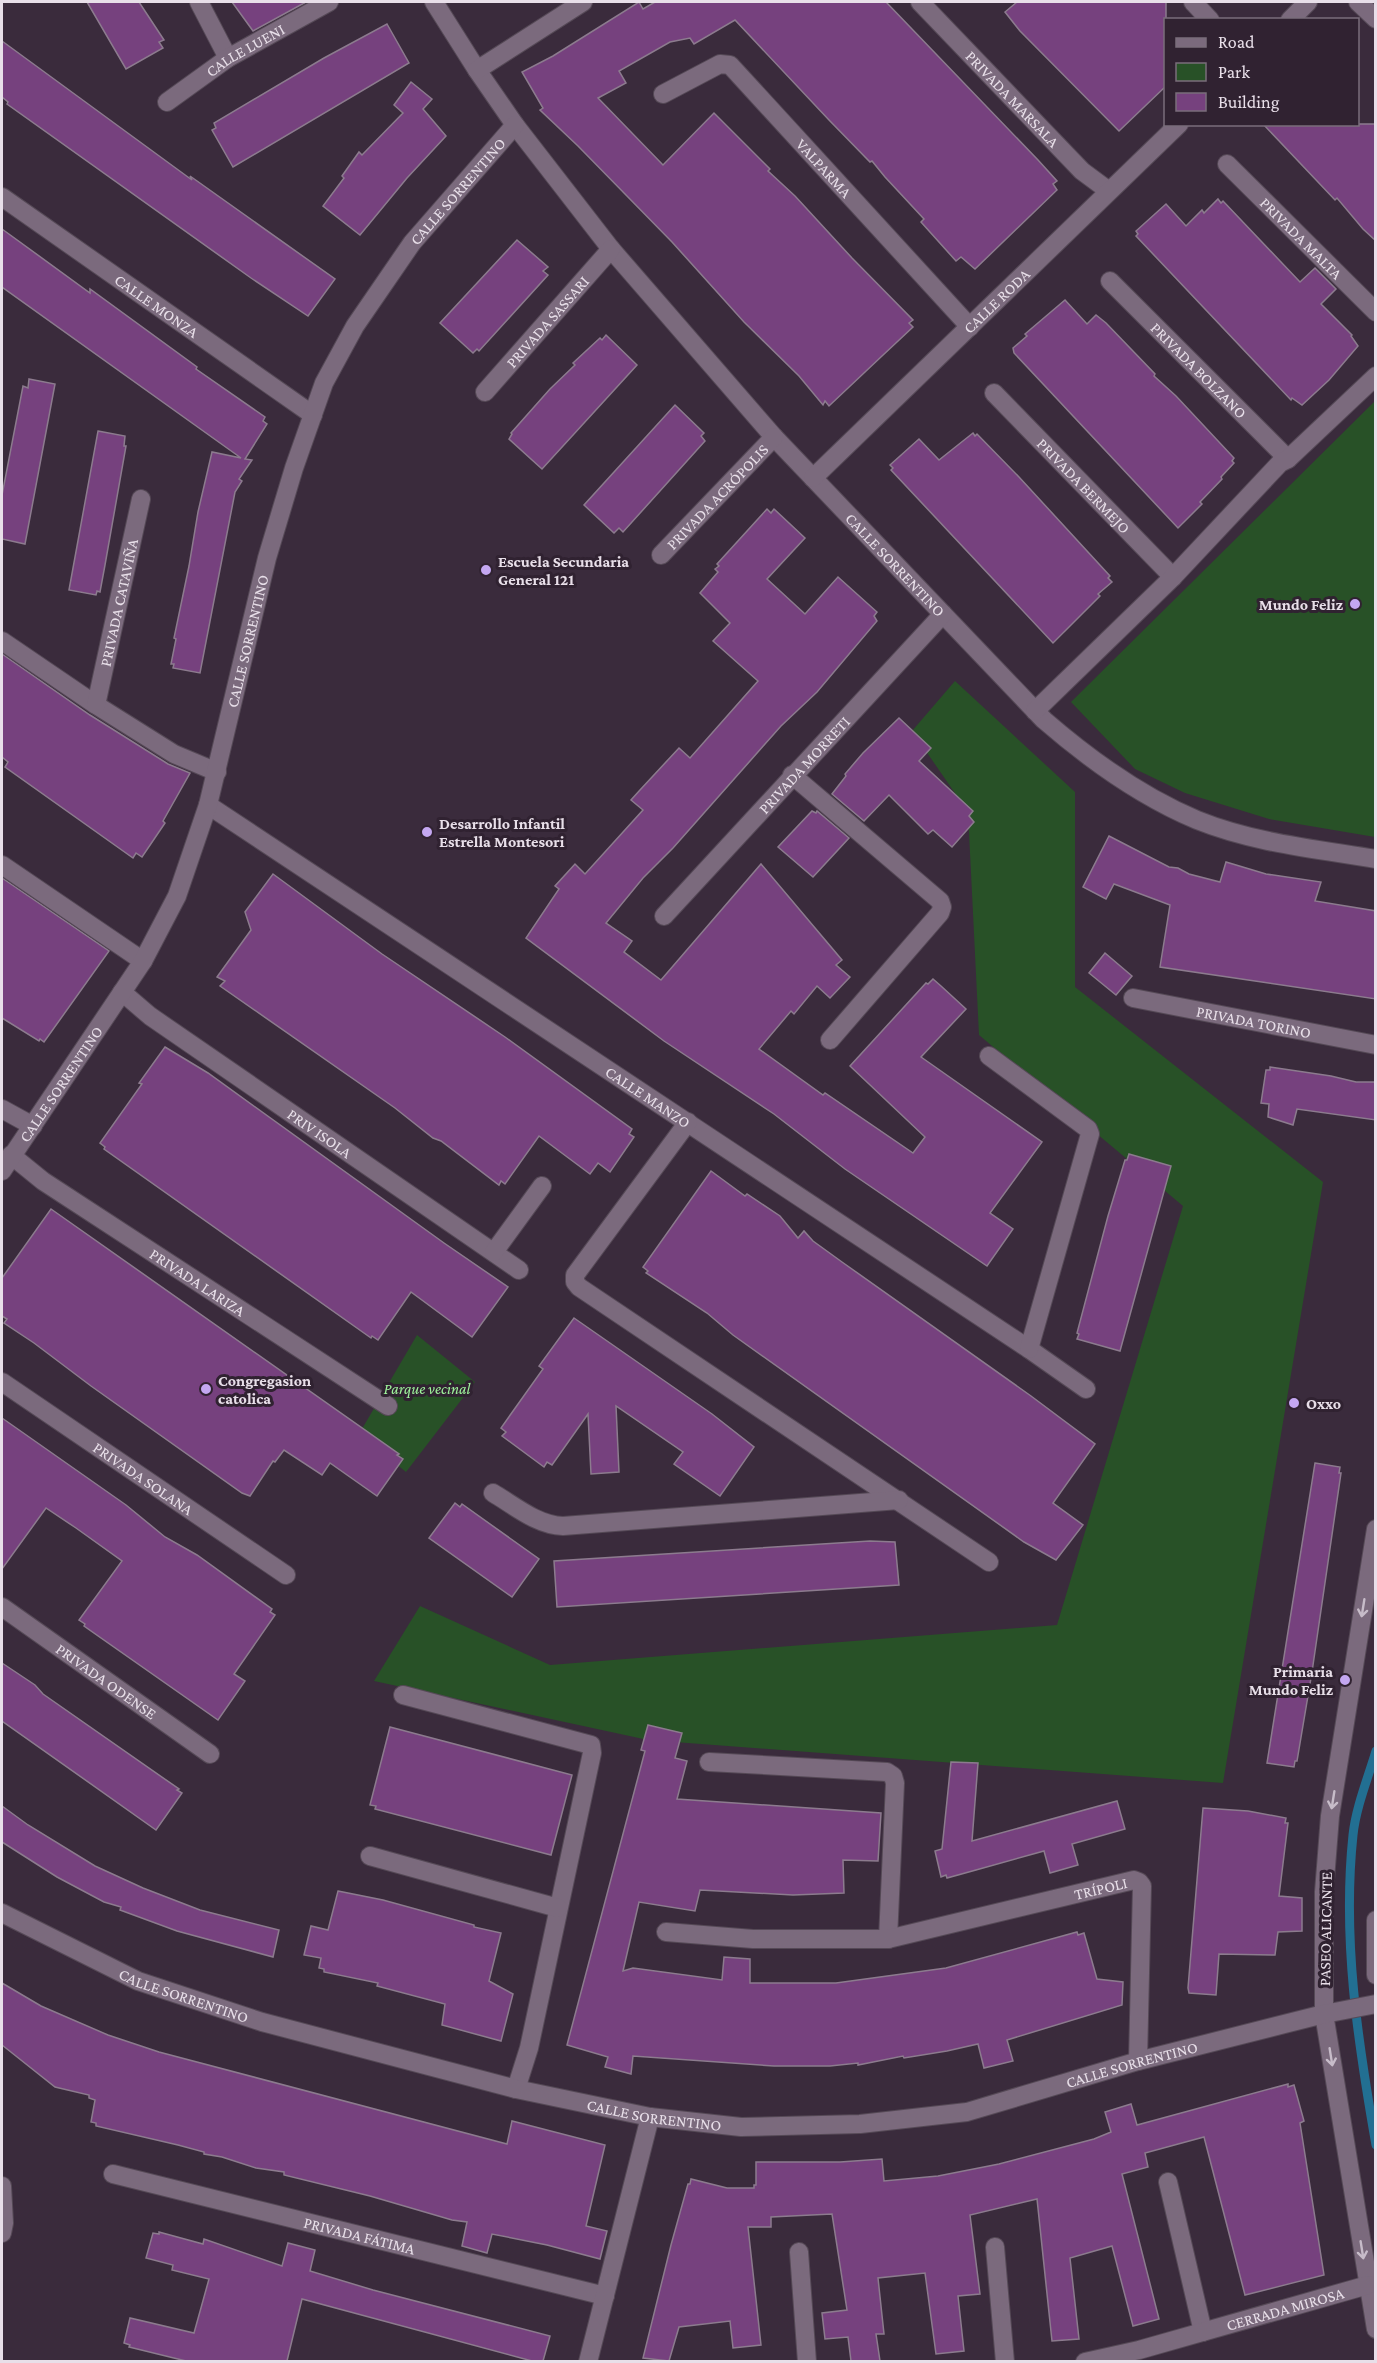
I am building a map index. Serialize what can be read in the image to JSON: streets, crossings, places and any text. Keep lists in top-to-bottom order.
{
  "streets": {
    "street": [
      "CALLE LUENI",
      "PRIVADA MARSALA",
      "VALPARMA",
      "CALLE SORRENTINO",
      "PRIVADA MALTA",
      "CALLE RODA",
      "CALLE MONZA",
      "PRIVADA SASSARI",
      "PRIVADA BOLZANO",
      "PRIVADA BERMEJO",
      "PRIVADA ACRÓPOLIS",
      "PRIVADA CATAVIÑA",
      "PRIVADA MORRETI",
      "PRIVADA TORINO",
      "CALLE MANZO",
      "PRIV ISOLA",
      "PRIVADA LARIZA",
      "PRIVADA SOLANA",
      "PRIVADA ODENSE",
      "TRÍPOLI",
      "PASEO ALICANTE",
      "PRIVADA FÁTIMA",
      "CERRADA MIROSA"
    ]
  },
  "crossings": [
    ["PRIVADA MARSALA", "CALLE RODA"],
    ["VALPARMA", "CALLE RODA"],
    ["CALLE SORRENTINO", "CALLE RODA"],
    ["CALLE SORRENTINO", "CALLE MONZA"],
    ["CALLE SORRENTINO", "PRIVADA SASSARI"],
    ["CALLE SORRENTINO", "PRIVADA ACRÓPOLIS"],
    ["CALLE SORRENTINO", "PRIVADA MORRETI"],
    ["CALLE SORRENTINO", "CALLE MANZO"],
    ["CALLE SORRENTINO", "PRIV ISOLA"],
    ["CALLE SORRENTINO", "PRIVADA LARIZA"],
    ["CALLE SORRENTINO", "TRÍPOLI"],
    ["CALLE SORRENTINO", "PASEO ALICANTE"],
    ["PASEO ALICANTE", "CERRADA MIROSA"]
  ],
  "one_way": ["PASEO ALICANTE"],
  "parks": ["Parque vecinal"],
  "places": [
    "Escuela Secundaria General 121",
    "Mundo Feliz",
    "Desarrollo Infantil Estrella Montesori",
    "Congregasion catolica",
    "Oxxo",
    "Primaria Mundo Feliz"
  ],
  "legend": ["Road", "Park", "Building"]
}
